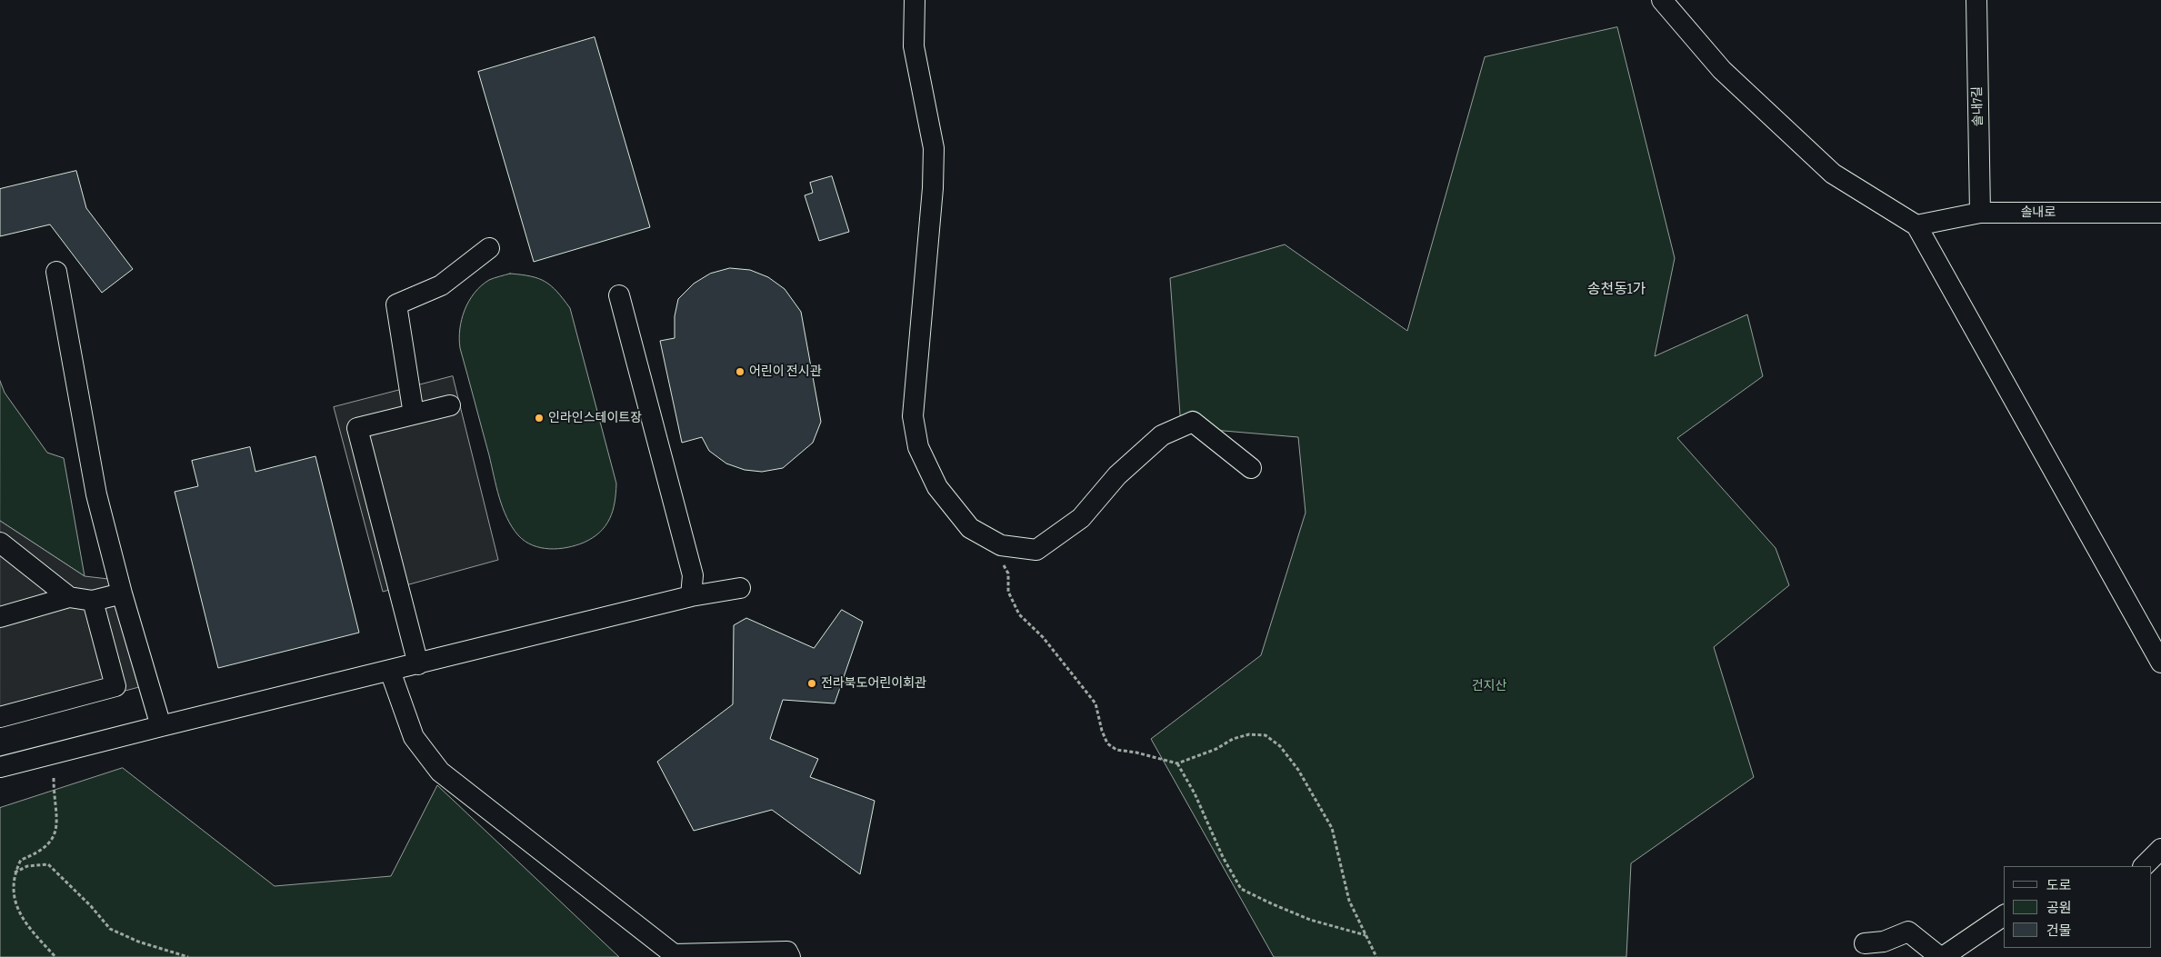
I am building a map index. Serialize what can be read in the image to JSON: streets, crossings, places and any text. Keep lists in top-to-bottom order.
{
  "streets": {
    "street": ["솔내7길", "솔내로"]
  },
  "crossings": [
    ["솔내7길", "솔내로"]
  ],
  "districts": ["송천동1가"],
  "parks": ["건지산"],
  "places": ["어린이 전시관", "인라인스테이트장", "전라북도어린이회관"],
  "legend": ["도로", "공원", "건물"]
}
